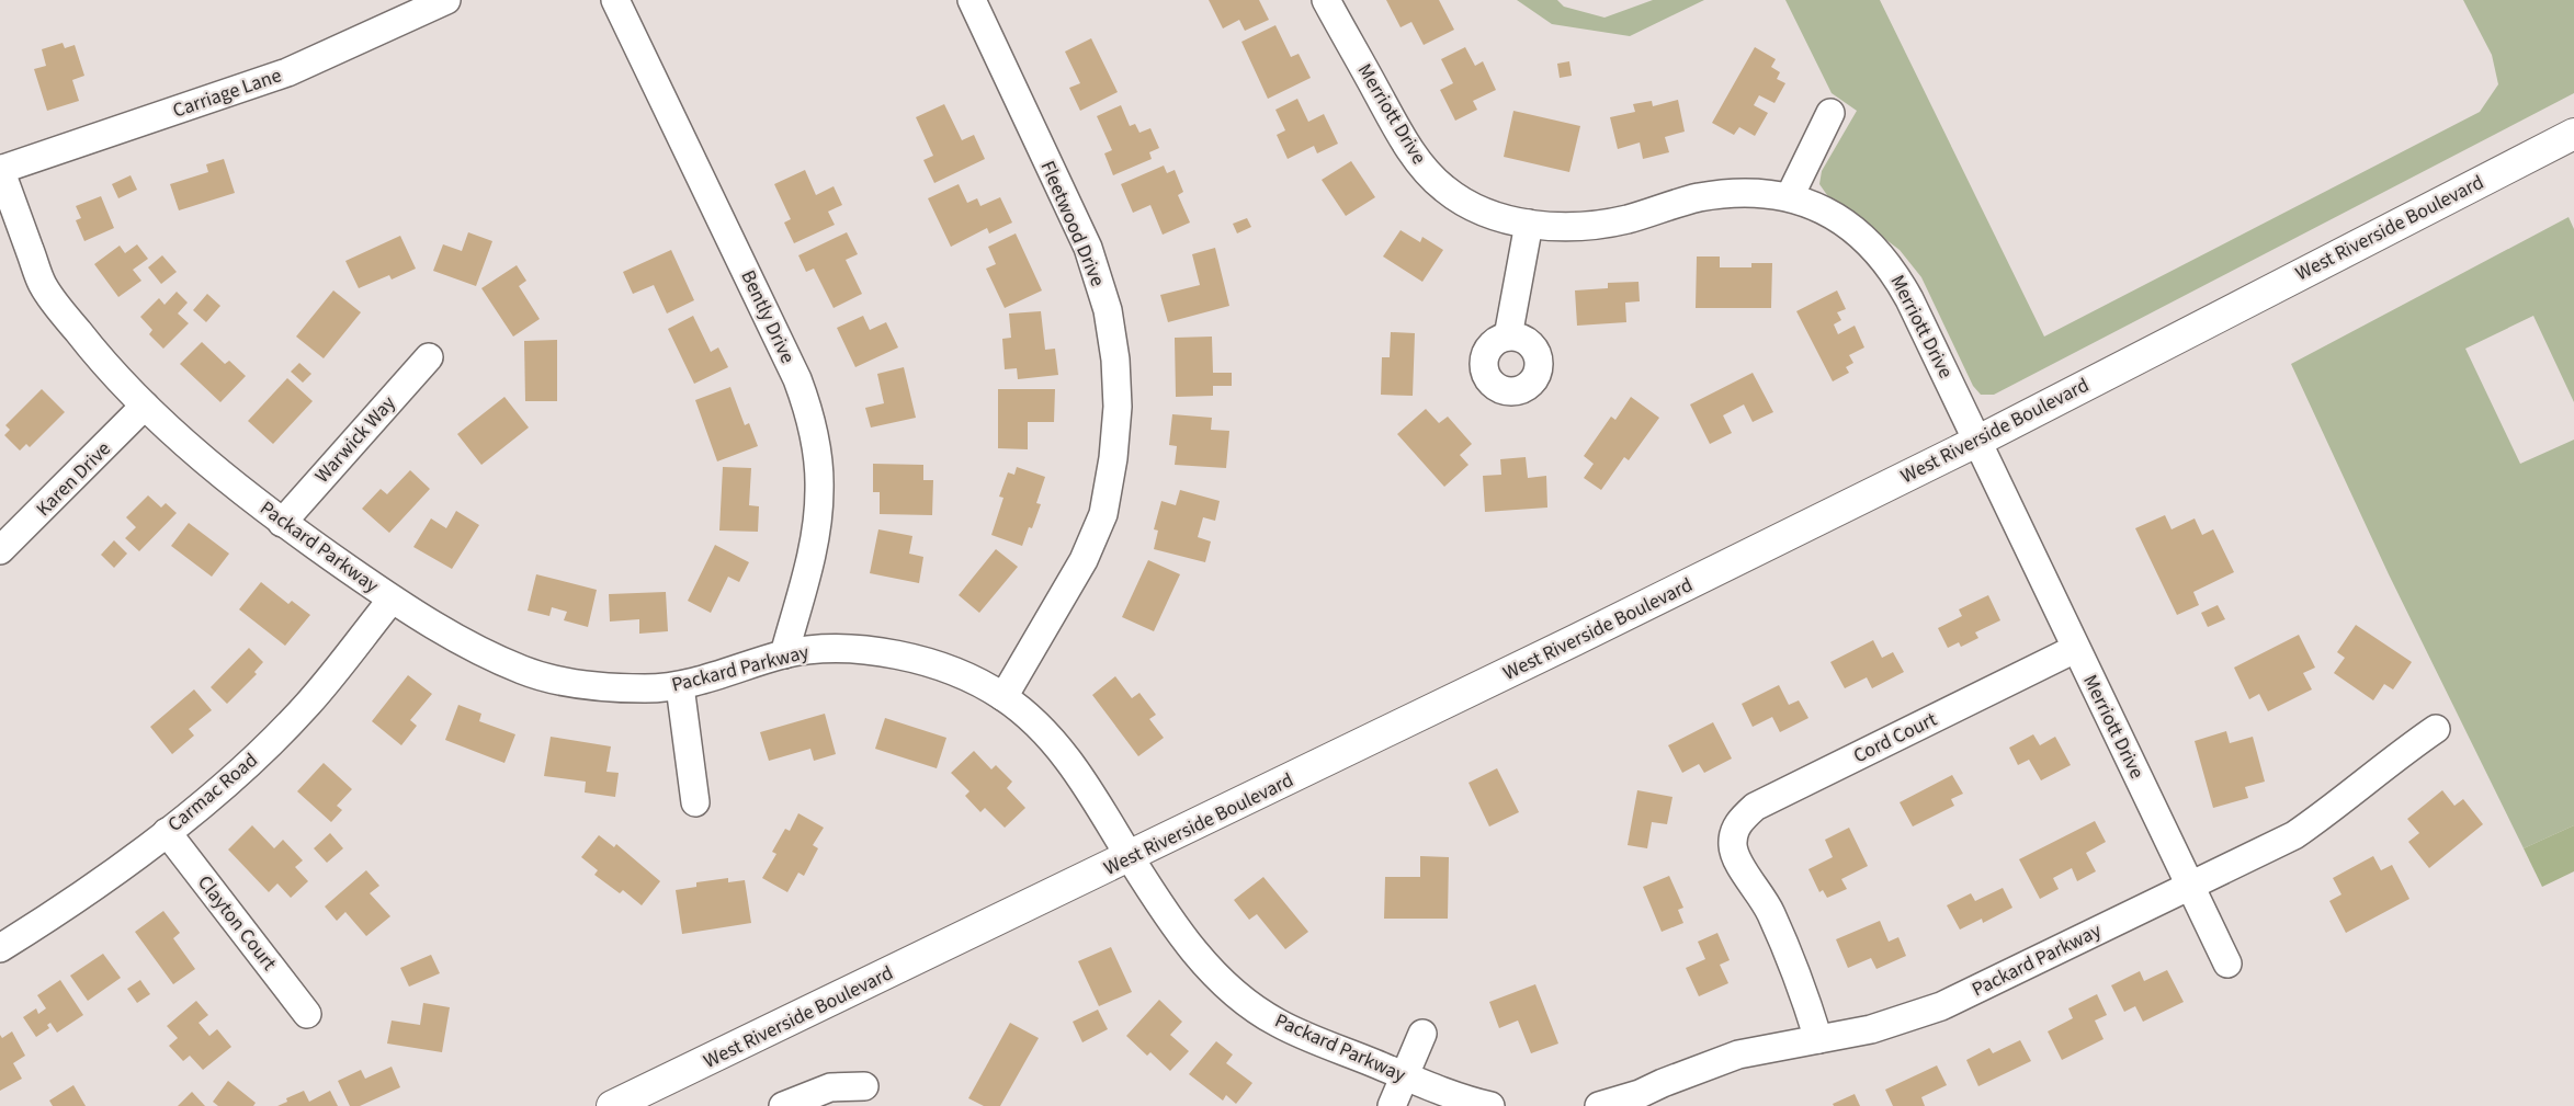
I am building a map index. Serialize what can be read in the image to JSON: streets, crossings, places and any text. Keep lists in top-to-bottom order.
{
  "streets": {
    "main road": ["West Riverside Boulevard"],
    "street": [
      "Carriage Lane",
      "Merriott Drive",
      "Fleetwood Drive",
      "Bently Drive",
      "Warwick Way",
      "Karen Drive",
      "Packard Parkway",
      "Cord Court",
      "Carmac Road",
      "Clayton Court"
    ]
  },
  "crossings": [
    ["Carriage Lane", "Packard Parkway"],
    ["Merriott Drive", "West Riverside Boulevard"],
    ["Merriott Drive", "Packard Parkway"],
    ["Merriott Drive", "Cord Court"],
    ["Fleetwood Drive", "Packard Parkway"],
    ["West Riverside Boulevard", "Packard Parkway"],
    ["Bently Drive", "Packard Parkway"],
    ["Warwick Way", "Packard Parkway"],
    ["Karen Drive", "Packard Parkway"],
    ["Packard Parkway", "Cord Court"],
    ["Packard Parkway", "Carmac Road"],
    ["Carmac Road", "Clayton Court"]
  ]
}
